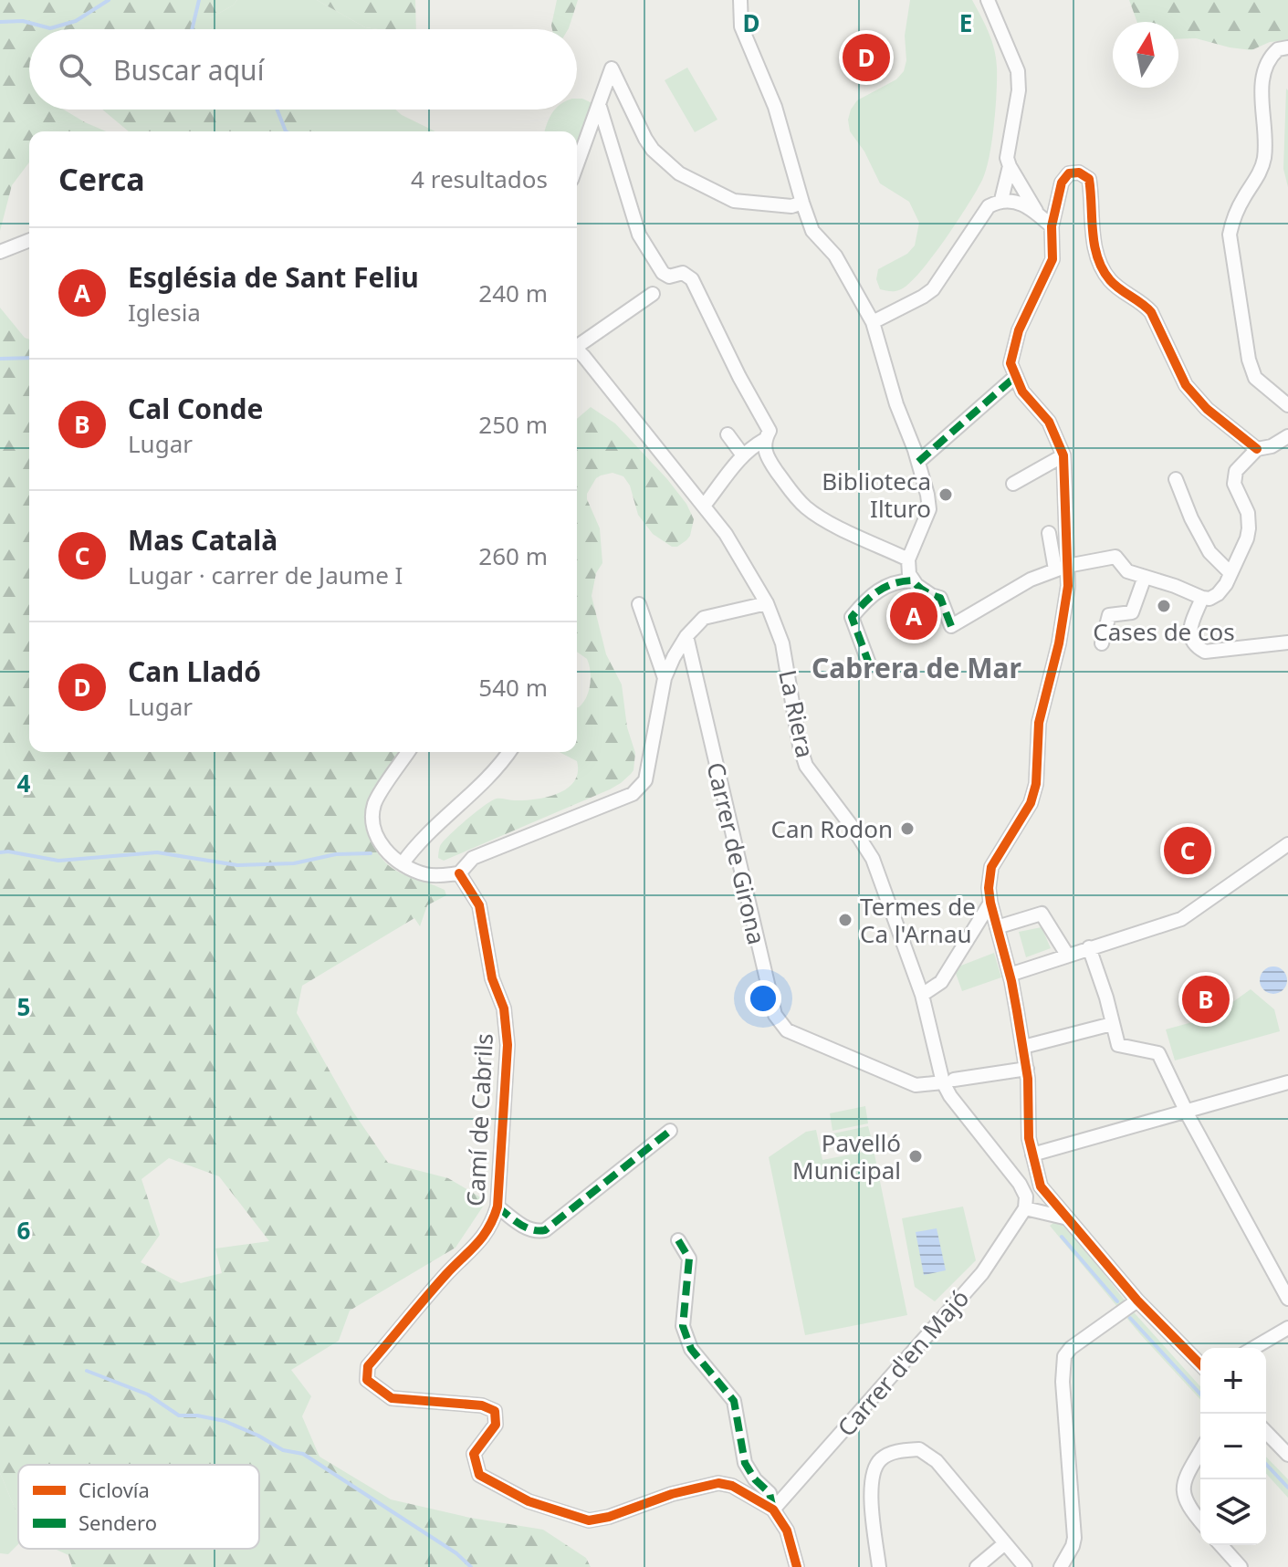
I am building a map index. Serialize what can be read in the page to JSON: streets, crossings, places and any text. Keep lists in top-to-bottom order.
{
  "streets": {
    "street": [
      "La Riera",
      "Carrer de Girona",
      "Camí de Cabrils",
      "Carrer d'en Majó"
    ]
  },
  "crossings": [
    ["La Riera", "Carrer de Girona"],
    ["Camí de Cabrils", "Carrer d'en Majó"]
  ],
  "districts": ["Cabrera de Mar"],
  "places": [
    "Biblioteca Ilturo",
    "Cases de cos",
    "Can Rodon",
    "Termes de Ca l'Arnau",
    "Pavelló Municipal"
  ],
  "legend": ["Ciclovía", "Sendero"],
  "north": "top",
  "page": {
    "search": "Buscar aquí",
    "pins": [
      "D",
      "A",
      "C",
      "B"
    ],
    "heading": ["Cerca", "4 resultados"],
    "list": [
      {
        "mark": "A",
        "name": "Església de Sant Feliu",
        "note": "Iglesia",
        "value": "240 m"
      },
      {
        "mark": "B",
        "name": "Cal Conde",
        "note": "Lugar",
        "value": "250 m"
      },
      {
        "mark": "C",
        "name": "Mas Català",
        "note": "Lugar · carrer de Jaume I",
        "value": "260 m"
      },
      {
        "mark": "D",
        "name": "Can Lladó",
        "note": "Lugar",
        "value": "540 m"
      }
    ],
    "map_buttons": ["+", "−"]
  },
  "grid": {
    "columns": ["D", "E"],
    "rows": ["4", "5", "6"]
  }
}
